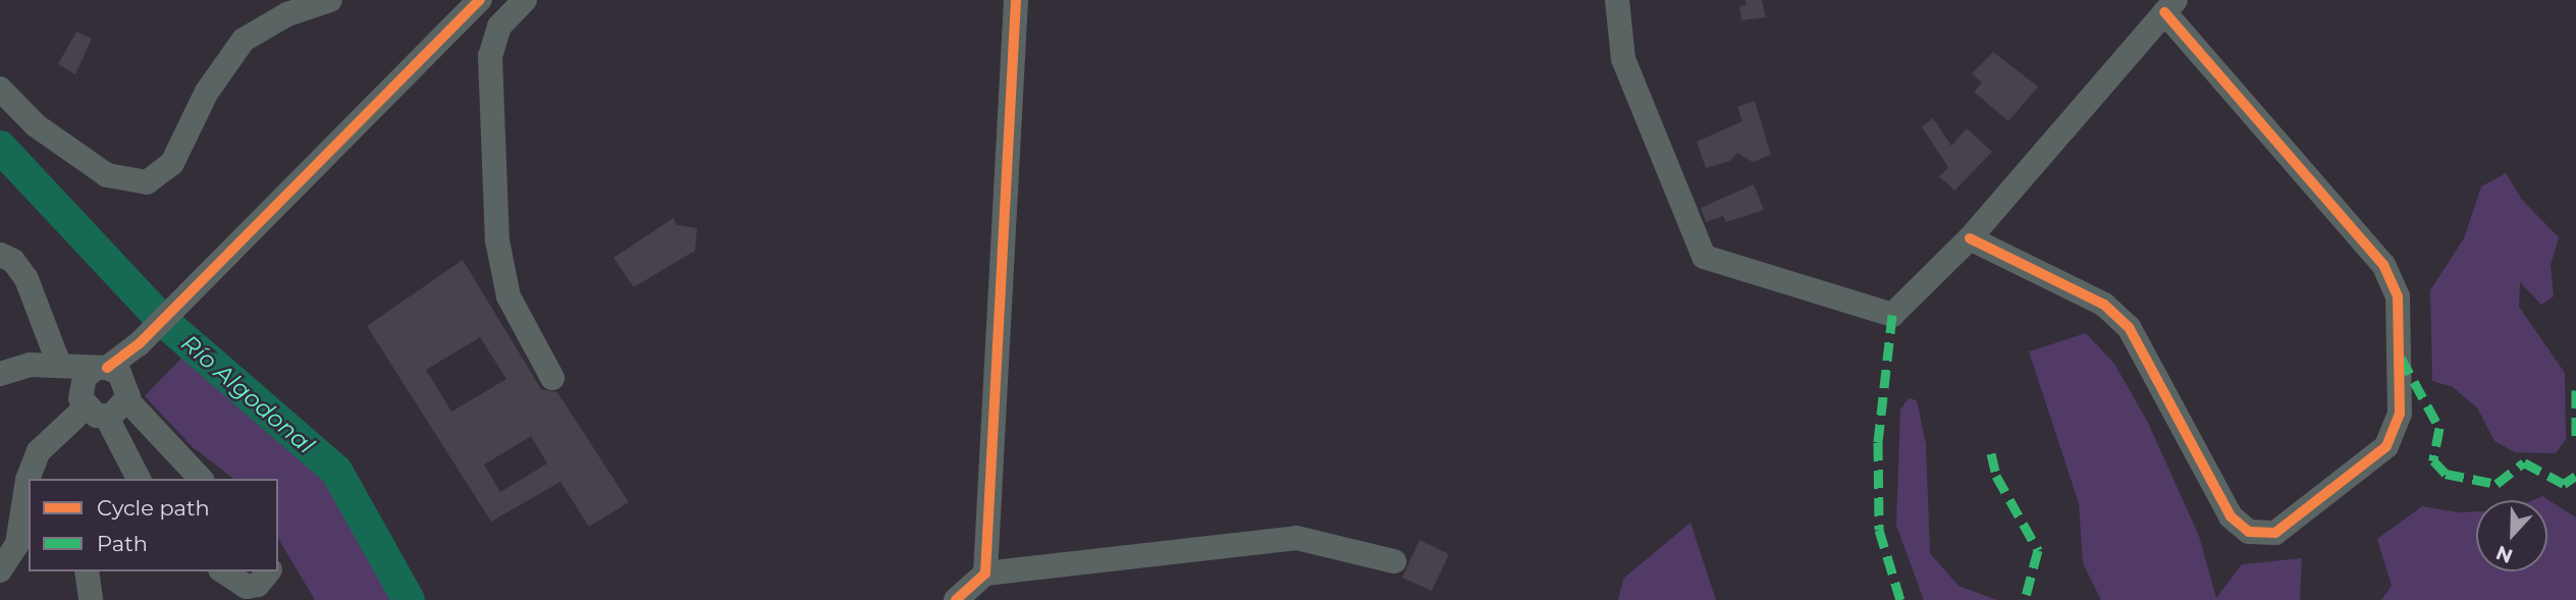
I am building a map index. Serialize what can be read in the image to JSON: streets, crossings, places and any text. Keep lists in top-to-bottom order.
{
  "water": ["Río Algodonal"],
  "legend": ["Cycle path", "Path"],
  "north": "bottom"
}
